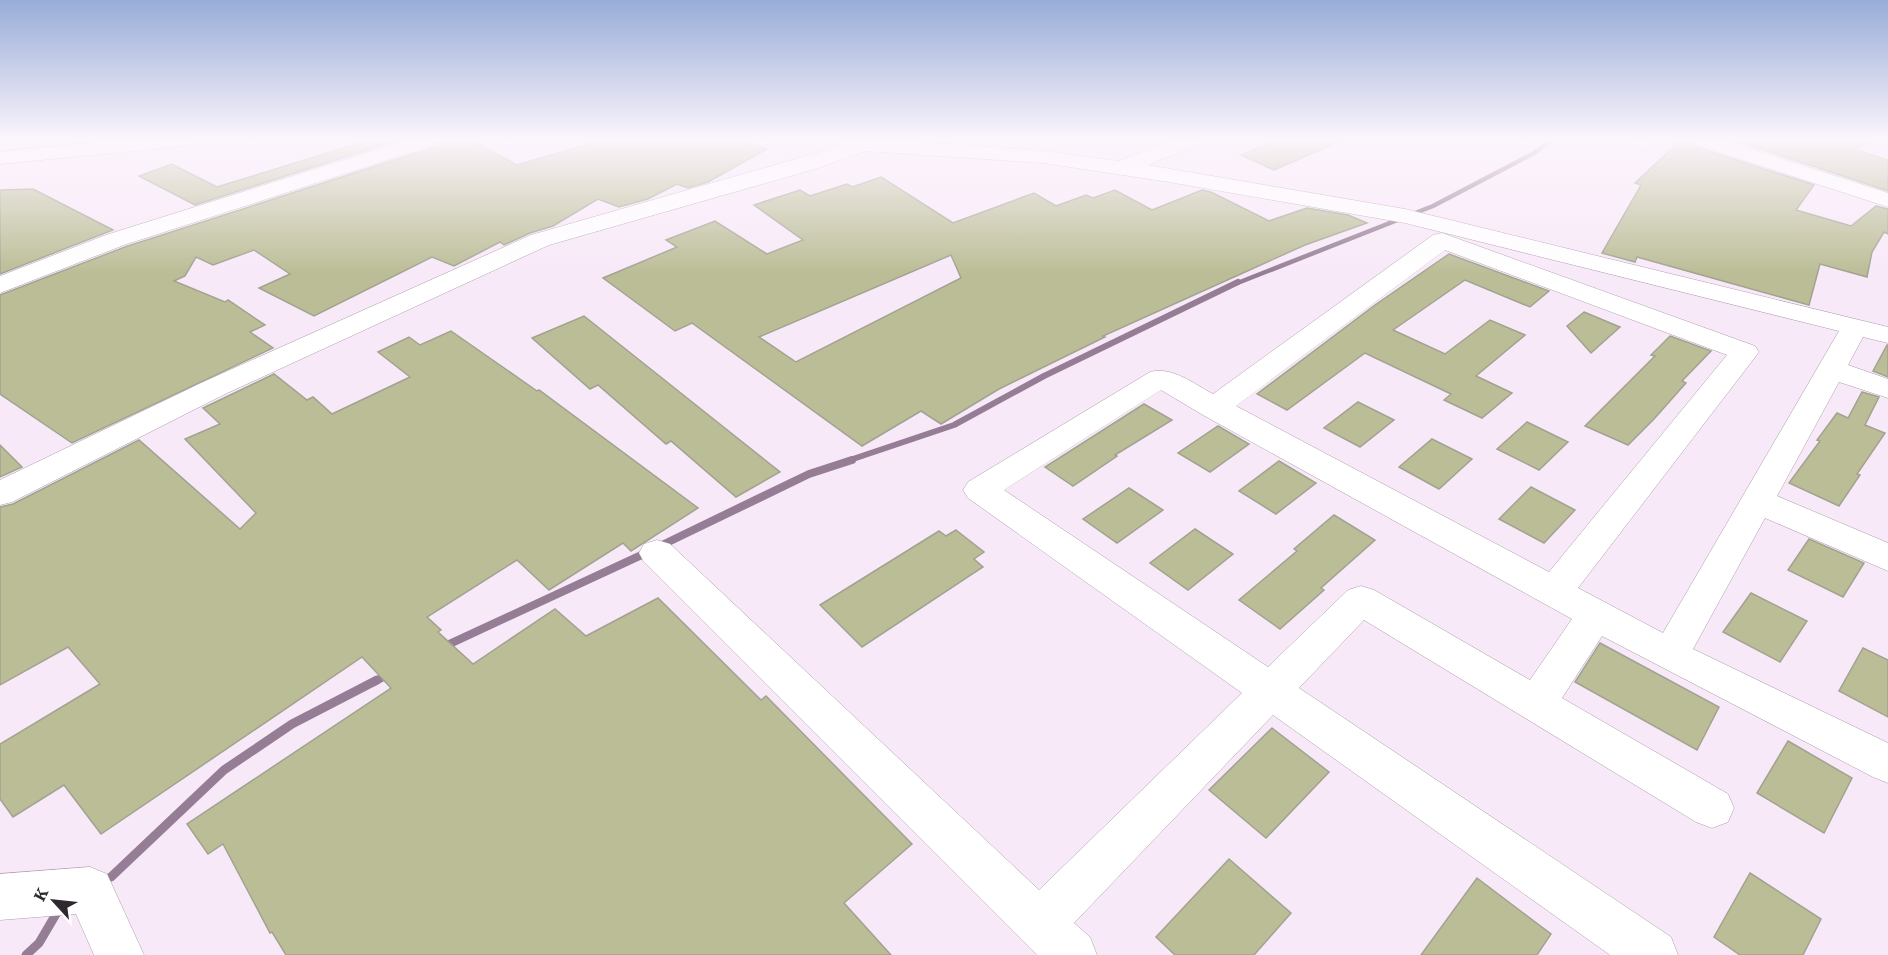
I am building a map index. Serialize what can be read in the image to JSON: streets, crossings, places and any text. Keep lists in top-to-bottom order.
{
  "north": "top left"
}
